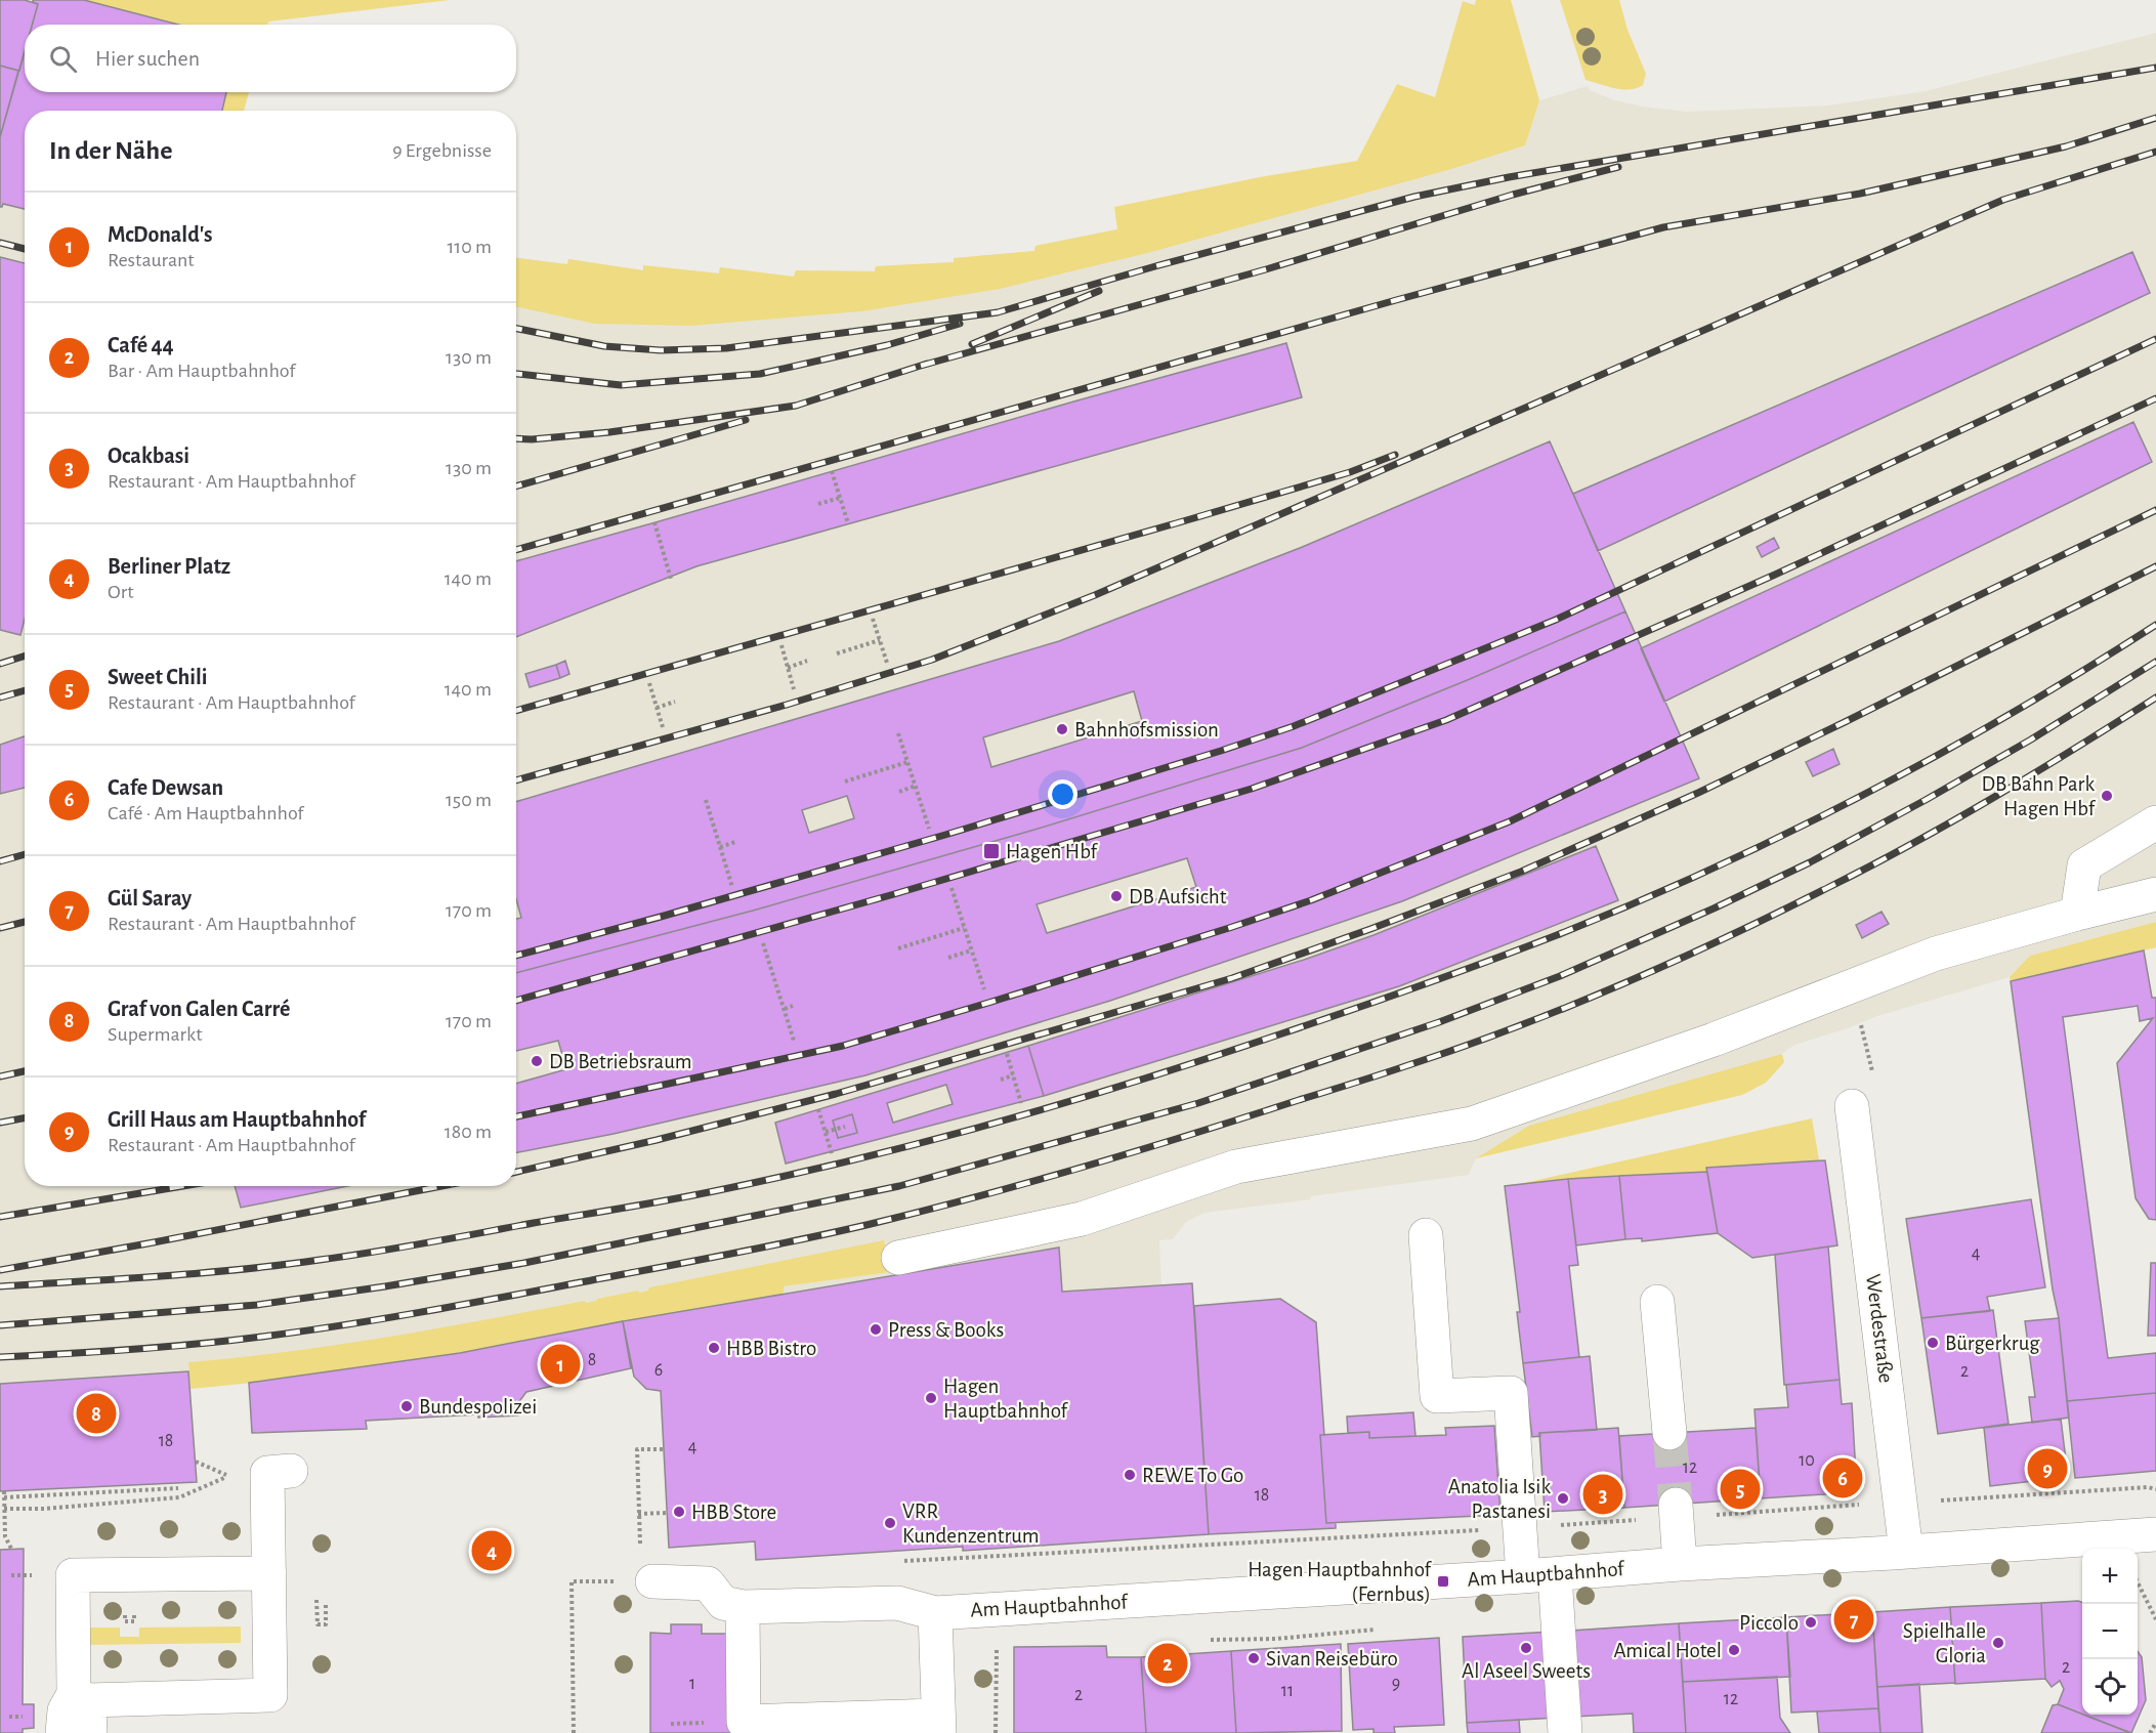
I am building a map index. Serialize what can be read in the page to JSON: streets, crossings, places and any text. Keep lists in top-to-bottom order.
{
  "streets": {
    "street": ["Werdestraße", "Am Hauptbahnhof"]
  },
  "crossings": [
    ["Werdestraße", "Am Hauptbahnhof"]
  ],
  "places": {
    "other": [
      "Bahnhofsmission",
      "DB Bahn Park Hagen Hbf",
      "DB Aufsicht",
      "DB Betriebsraum",
      "Press & Books",
      "Bürgerkrug",
      "HBB Bistro",
      "Hagen Hauptbahnhof",
      "Bundespolizei",
      "REWE To Go",
      "Anatolia Isik Pastanesi",
      "HBB Store",
      "VRR Kundenzentrum",
      "Piccolo",
      "Spielhalle Gloria",
      "Al Aseel Sweets",
      "Amical Hotel",
      "Sivan Reisebüro"
    ],
    "transit": ["Hagen Hbf", "Hagen Hauptbahnhof (Fernbus)"]
  },
  "house_numbers": [
    "4",
    "8",
    "6",
    "2",
    "18",
    "4",
    "10",
    "12",
    "18",
    "2",
    "1",
    "9",
    "11",
    "2",
    "12"
  ],
  "page": {
    "search": "Hier suchen",
    "heading": ["In der Nähe", "9 Ergebnisse"],
    "list": [
      {
        "mark": "1",
        "name": "McDonald's",
        "note": "Restaurant",
        "value": "110 m"
      },
      {
        "mark": "2",
        "name": "Café 44",
        "note": "Bar · Am Hauptbahnhof",
        "value": "130 m"
      },
      {
        "mark": "3",
        "name": "Ocakbasi",
        "note": "Restaurant · Am Hauptbahnhof",
        "value": "130 m"
      },
      {
        "mark": "4",
        "name": "Berliner Platz",
        "note": "Ort",
        "value": "140 m"
      },
      {
        "mark": "5",
        "name": "Sweet Chili",
        "note": "Restaurant · Am Hauptbahnhof",
        "value": "140 m"
      },
      {
        "mark": "6",
        "name": "Cafe Dewsan",
        "note": "Café · Am Hauptbahnhof",
        "value": "150 m"
      },
      {
        "mark": "7",
        "name": "Gül Saray",
        "note": "Restaurant · Am Hauptbahnhof",
        "value": "170 m"
      },
      {
        "mark": "8",
        "name": "Graf von Galen Carré",
        "note": "Supermarkt",
        "value": "170 m"
      },
      {
        "mark": "9",
        "name": "Grill Haus am Hauptbahnhof",
        "note": "Restaurant · Am Hauptbahnhof",
        "value": "180 m"
      }
    ],
    "pins": [
      "1",
      "8",
      "9",
      "6",
      "5",
      "3",
      "4",
      "7",
      "2"
    ],
    "map_buttons": ["+", "−"]
  }
}
